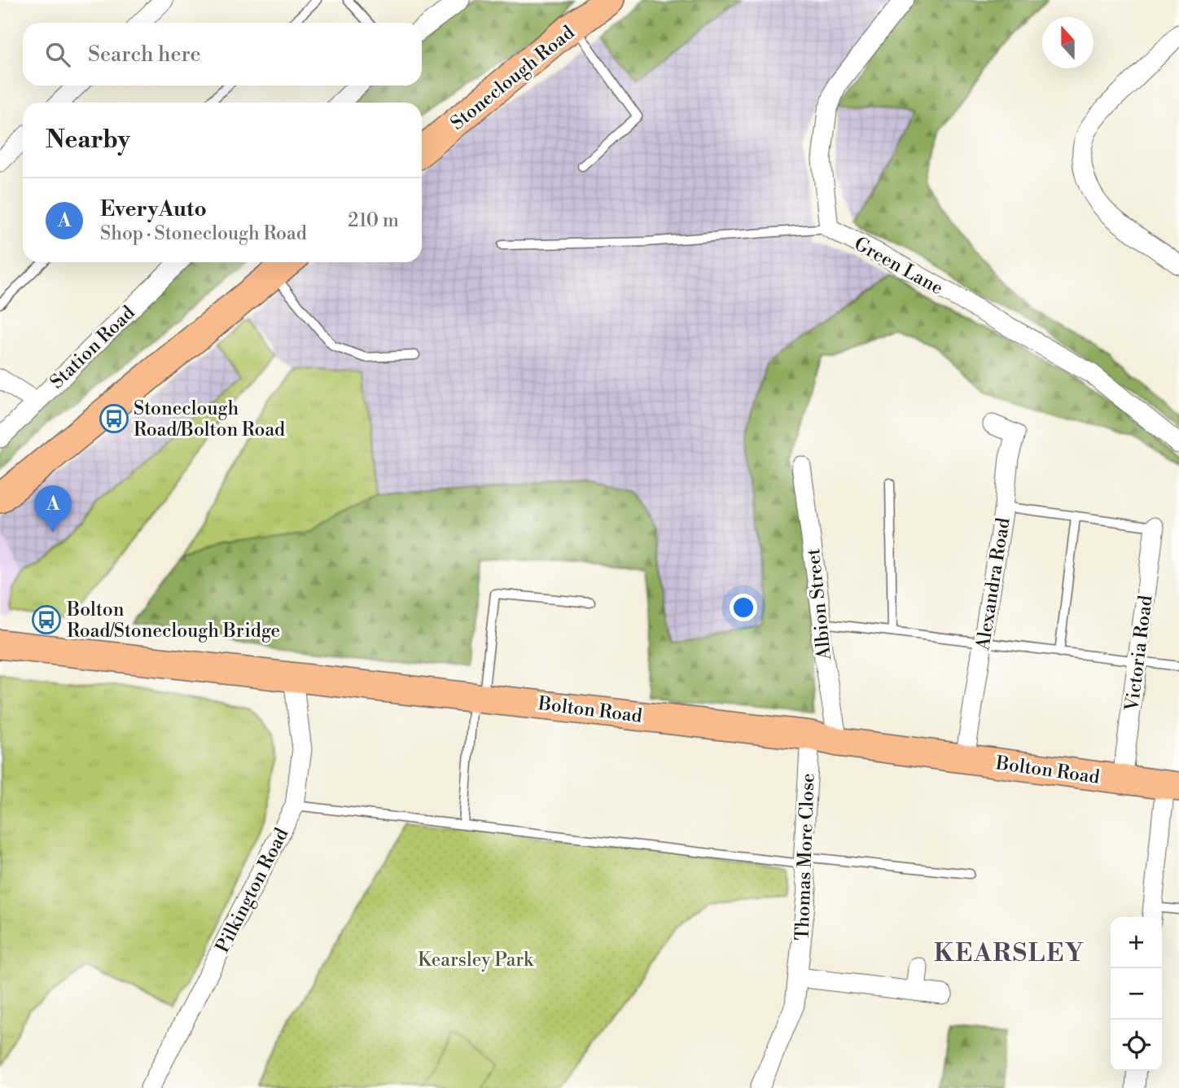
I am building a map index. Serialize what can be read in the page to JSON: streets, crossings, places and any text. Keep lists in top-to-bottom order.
{
  "streets": {
    "main road": ["Stoneclough Road", "Bolton Road"],
    "street": [
      "Green Lane",
      "Station Road",
      "Alexandra Road",
      "Albion Street",
      "Victoria Road",
      "Thomas More Close",
      "Pilkington Road"
    ]
  },
  "crossings": [
    ["Alexandra Road", "Bolton Road"],
    ["Albion Street", "Bolton Road"],
    ["Victoria Road", "Bolton Road"],
    ["Bolton Road", "Thomas More Close"],
    ["Bolton Road", "Pilkington Road"]
  ],
  "districts": ["KEARSLEY"],
  "parks": ["Kearsley Park"],
  "places": {
    "bus stop": ["Stoneclough Road/Bolton Road", "Bolton Road/Stoneclough Bridge"]
  },
  "north": "top",
  "page": {
    "search": "Search here",
    "heading": "Nearby",
    "list": [
      {
        "mark": "A",
        "name": "EveryAuto",
        "note": "Shop · Stoneclough Road",
        "value": "210 m"
      }
    ],
    "pins": "A",
    "map_buttons": ["+", "−"]
  }
}
